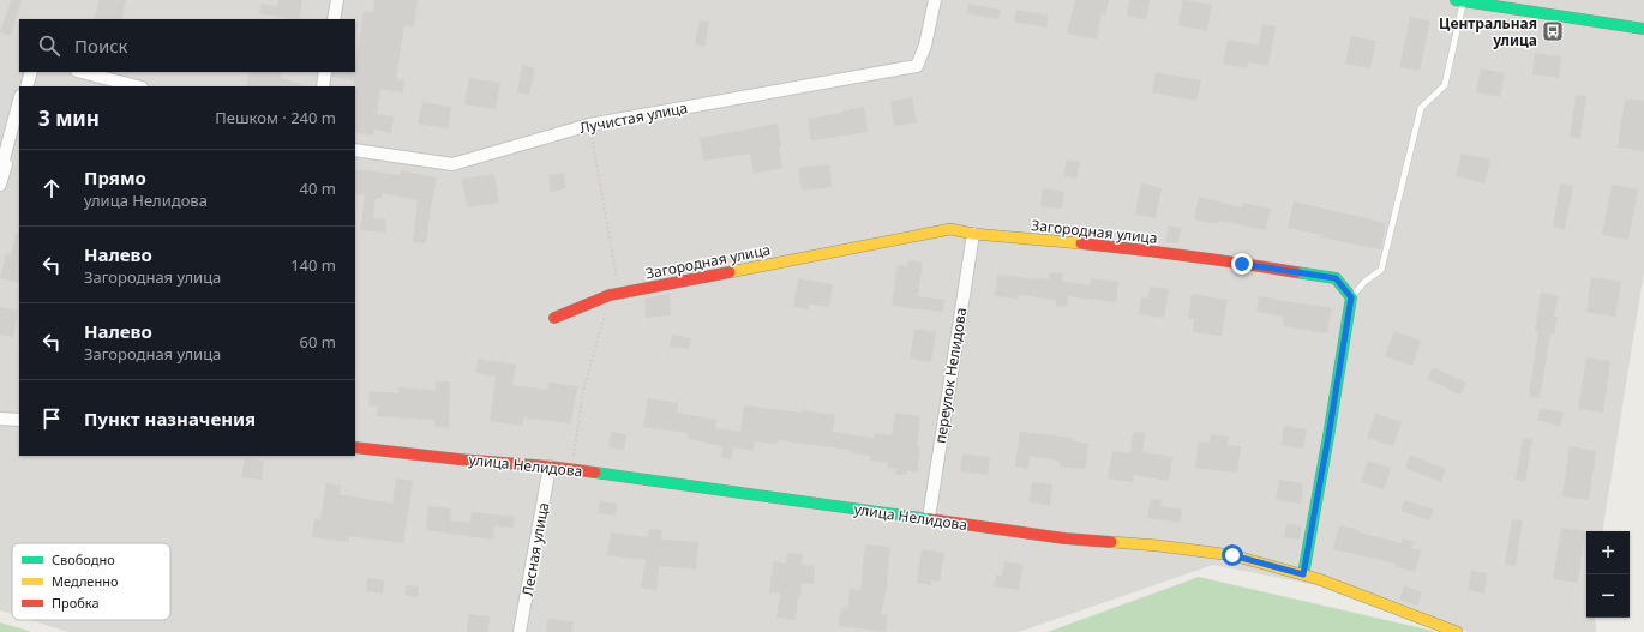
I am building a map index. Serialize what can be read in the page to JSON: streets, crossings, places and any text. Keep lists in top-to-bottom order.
{
  "streets": {
    "street": [
      "Лучистая улица",
      "Загородная улица",
      "переулок Нелидова",
      "улица Нелидова",
      "Лесная улица"
    ]
  },
  "crossings": [
    ["Загородная улица", "переулок Нелидова"],
    ["переулок Нелидова", "улица Нелидова"],
    ["улица Нелидова", "Лесная улица"]
  ],
  "places": {
    "bus stop": ["Центральная улица"]
  },
  "legend": ["Свободно", "Медленно", "Пробка"],
  "page": {
    "search": "Поиск",
    "heading": ["3 мин", "Пешком · 240 m"],
    "list": [
      ["Прямо", "улица Нелидова", "40 m"],
      ["Налево", "Загородная улица", "140 m"],
      ["Налево", "Загородная улица", "60 m"],
      "Пункт назначения"
    ],
    "map_buttons": ["+", "−"]
  }
}
